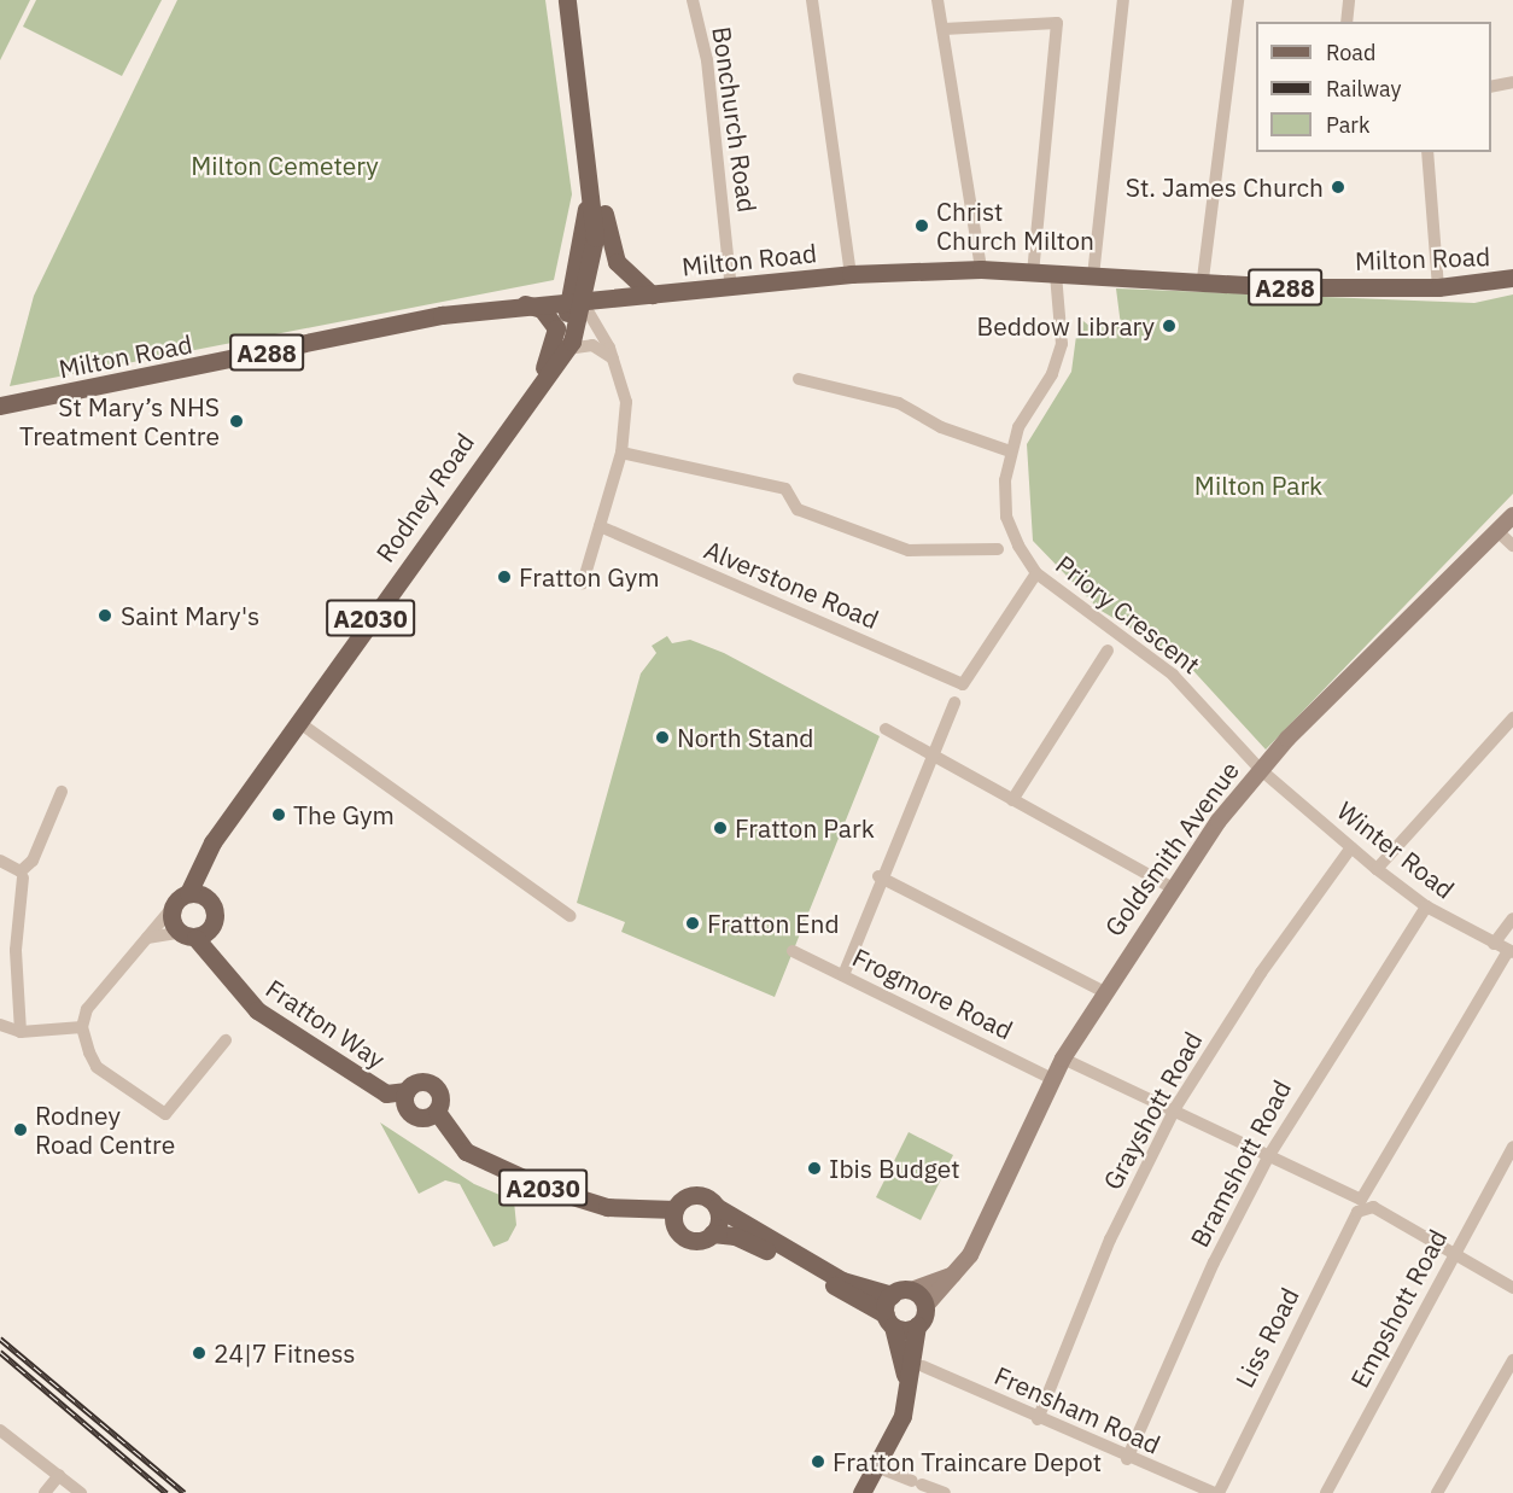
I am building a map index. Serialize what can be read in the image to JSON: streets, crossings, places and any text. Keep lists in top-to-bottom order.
{
  "streets": {
    "main road": [
      "Milton Road",
      "A288",
      "Rodney Road",
      "A2030",
      "Goldsmith Avenue",
      "Fratton Way"
    ],
    "street": [
      "Bonchurch Road",
      "Alverstone Road",
      "Priory Crescent",
      "Winter Road",
      "Frogmore Road",
      "Grayshott Road",
      "Bramshott Road",
      "Empshott Road",
      "Liss Road",
      "Frensham Road"
    ]
  },
  "crossings": [
    ["Bonchurch Road", "Milton Road"],
    ["Milton Road", "Rodney Road"],
    ["Milton Road", "Priory Crescent"],
    ["Milton Road", "A2030"],
    ["Rodney Road", "A2030"],
    ["Alverstone Road", "Priory Crescent"],
    ["Priory Crescent", "Goldsmith Avenue"],
    ["Priory Crescent", "Winter Road"],
    ["A2030", "Fratton Way"],
    ["Goldsmith Avenue", "Winter Road"],
    ["Goldsmith Avenue", "Frogmore Road"],
    ["Winter Road", "Grayshott Road"],
    ["Winter Road", "Bramshott Road"],
    ["Winter Road", "Liss Road"],
    ["Grayshott Road", "Frensham Road"],
    ["Bramshott Road", "Frensham Road"],
    ["Liss Road", "Frensham Road"]
  ],
  "parks": ["Milton Cemetery", "Milton Park"],
  "places": [
    "St. James Church",
    "Christ Church Milton",
    "Beddow Library",
    "St Mary’s NHS Treatment Centre",
    "Fratton Gym",
    "Saint Mary's",
    "North Stand",
    "The Gym",
    "Fratton Park",
    "Fratton End",
    "Rodney Road Centre",
    "Ibis Budget",
    "24|7 Fitness",
    "Fratton Traincare Depot"
  ],
  "legend": ["Road", "Railway", "Park"]
}
